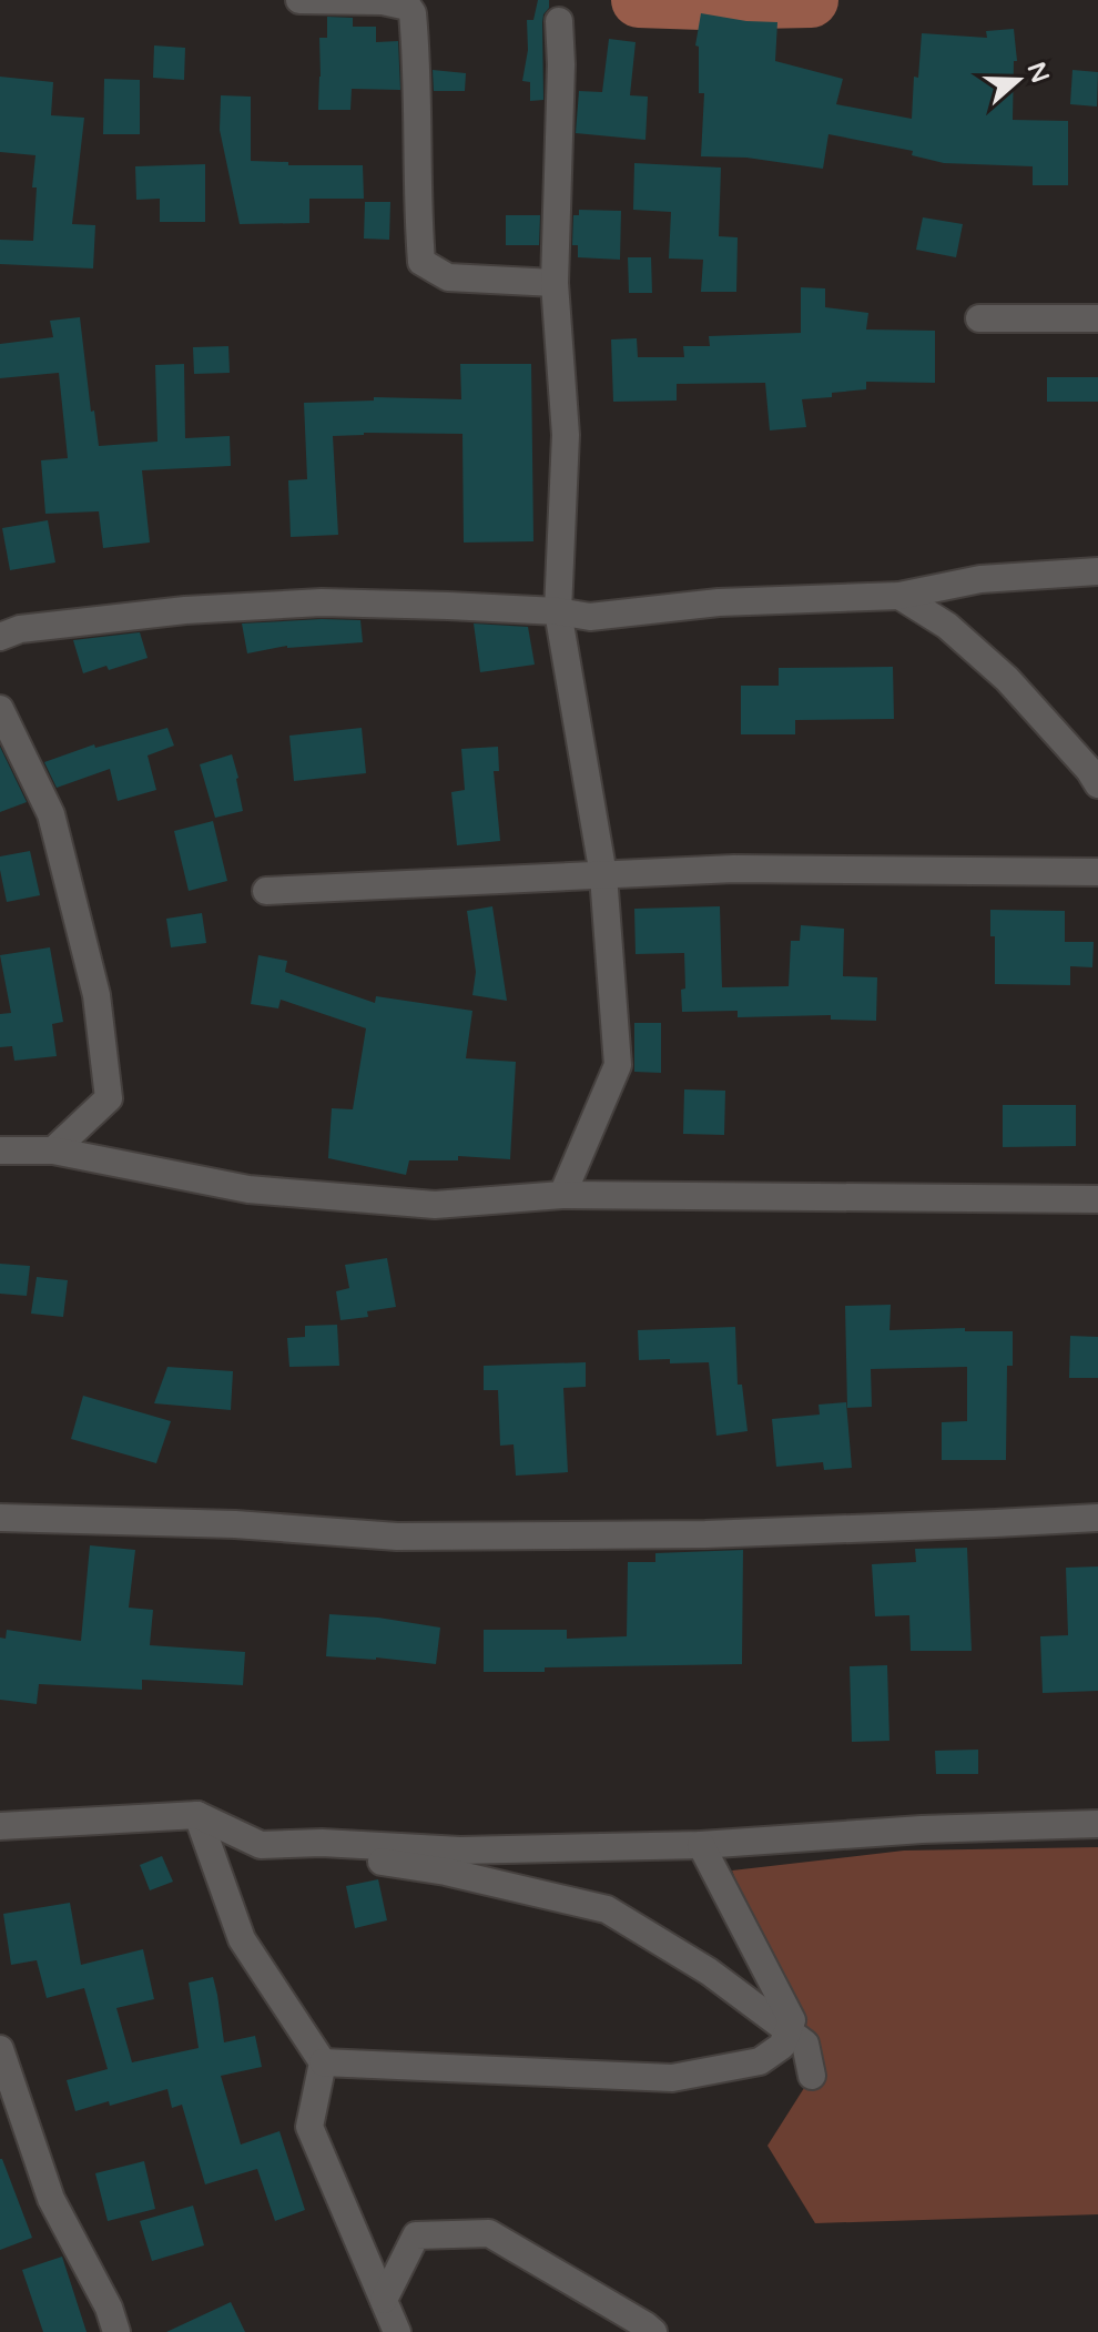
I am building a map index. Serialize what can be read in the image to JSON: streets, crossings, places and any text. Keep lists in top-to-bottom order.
{
  "north": "right"
}
